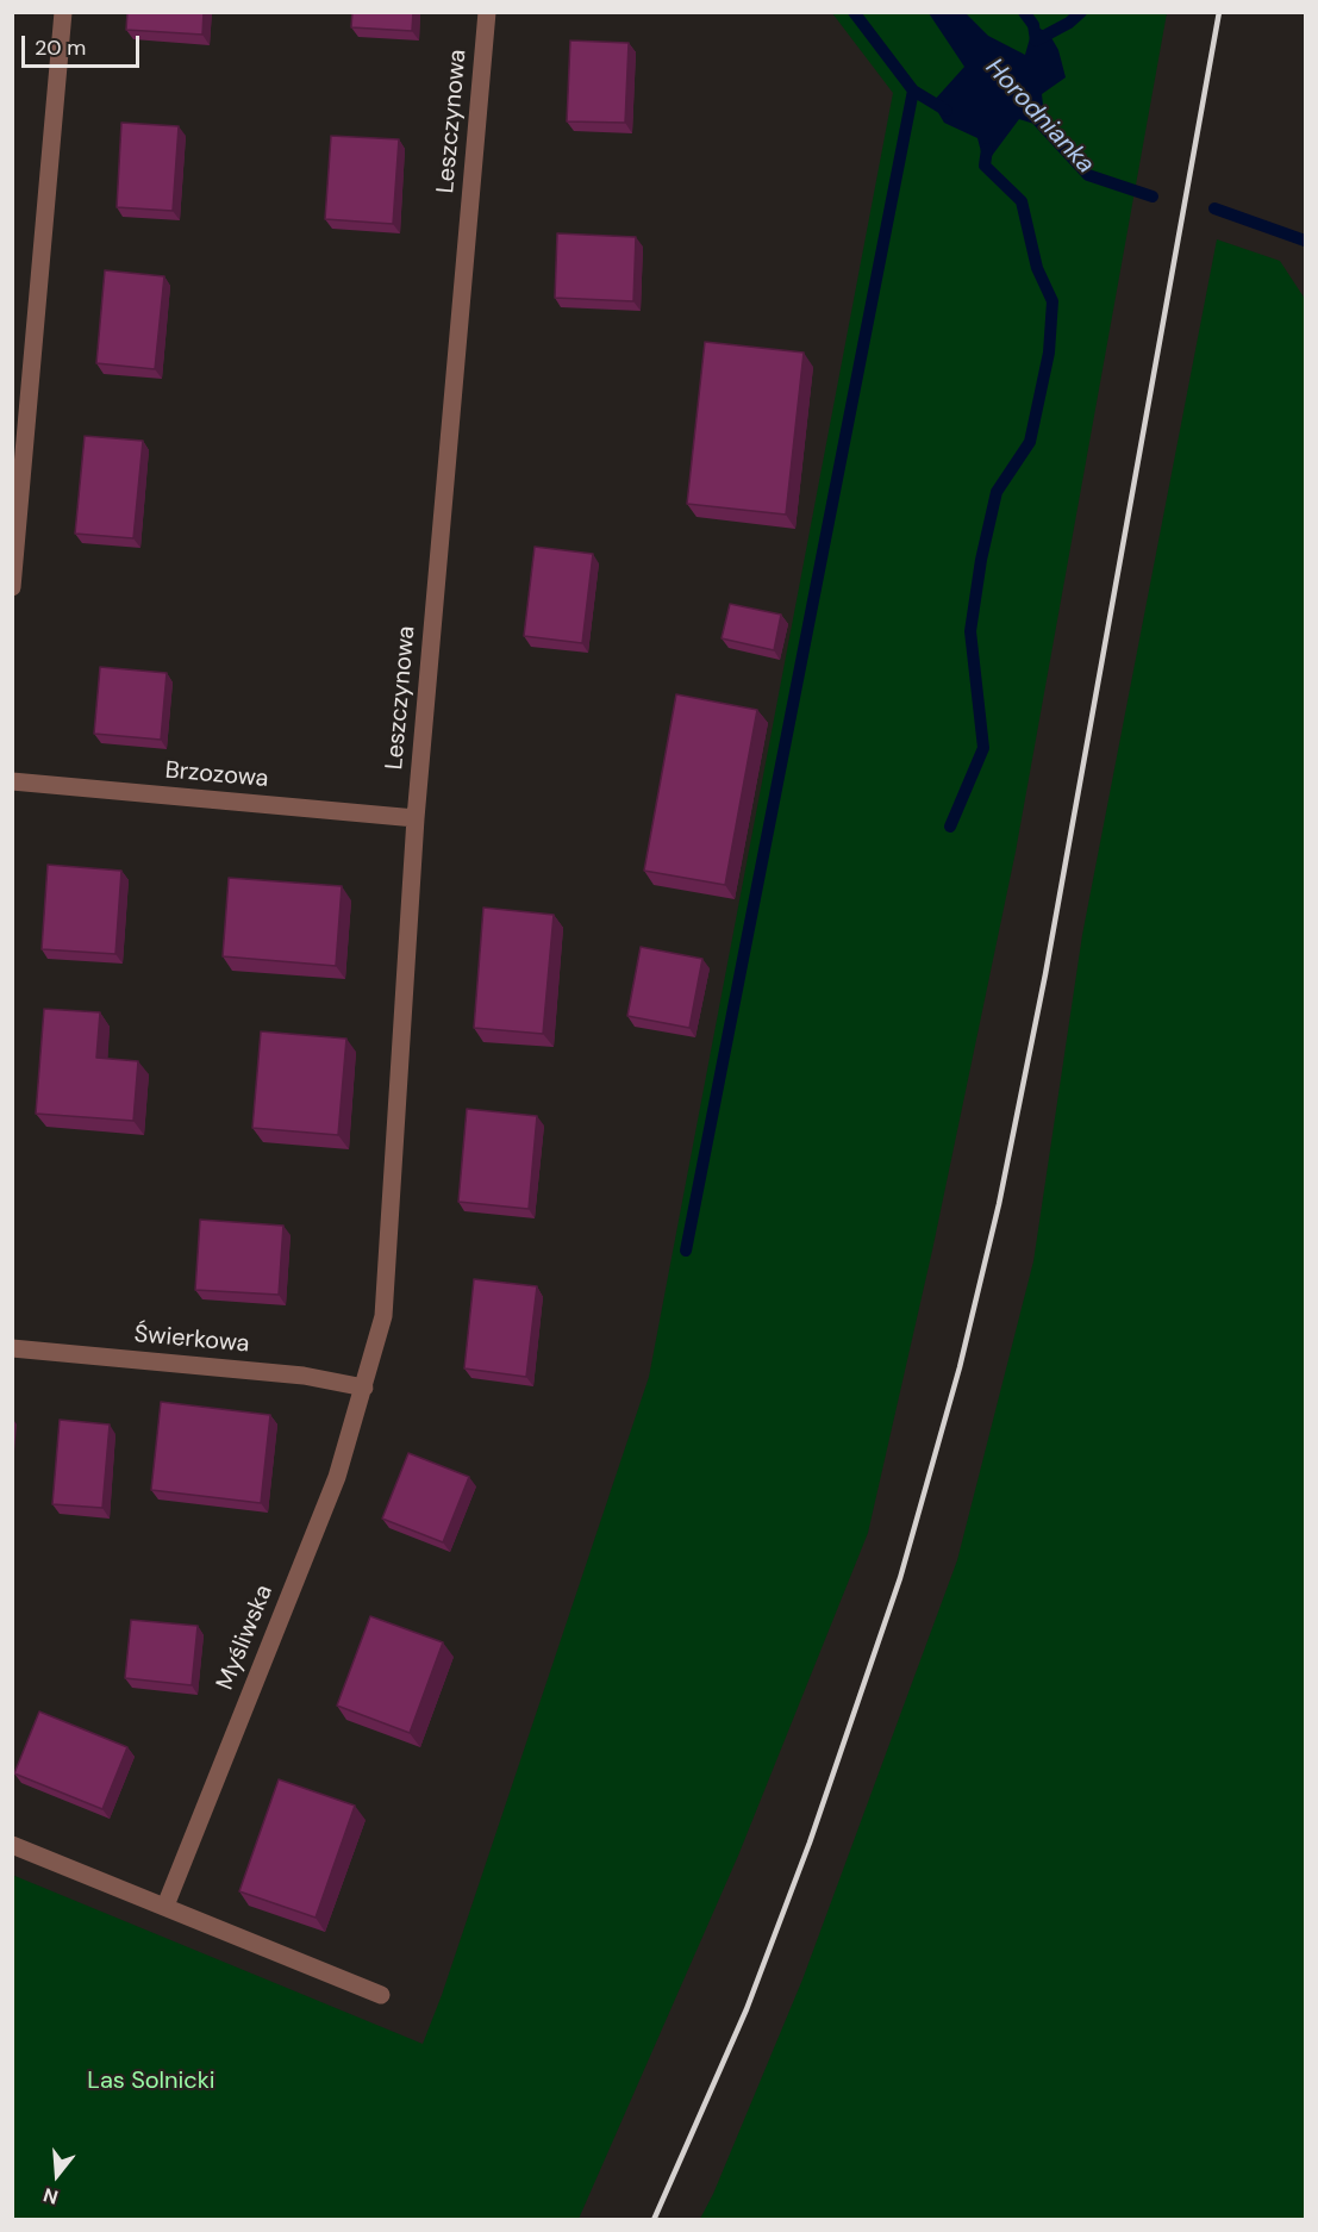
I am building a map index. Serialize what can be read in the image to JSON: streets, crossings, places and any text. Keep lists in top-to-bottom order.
{
  "streets": {
    "street": [
      "Leszczynowa",
      "Brzozowa",
      "Świerkowa",
      "Myśliwska"
    ]
  },
  "crossings": [
    ["Leszczynowa", "Brzozowa"],
    ["Leszczynowa", "Świerkowa"],
    ["Leszczynowa", "Myśliwska"],
    ["Świerkowa", "Myśliwska"]
  ],
  "water": ["Horodnianka"],
  "parks": ["Las Solnicki"],
  "scale_bar": "20 m",
  "north": "bottom"
}
